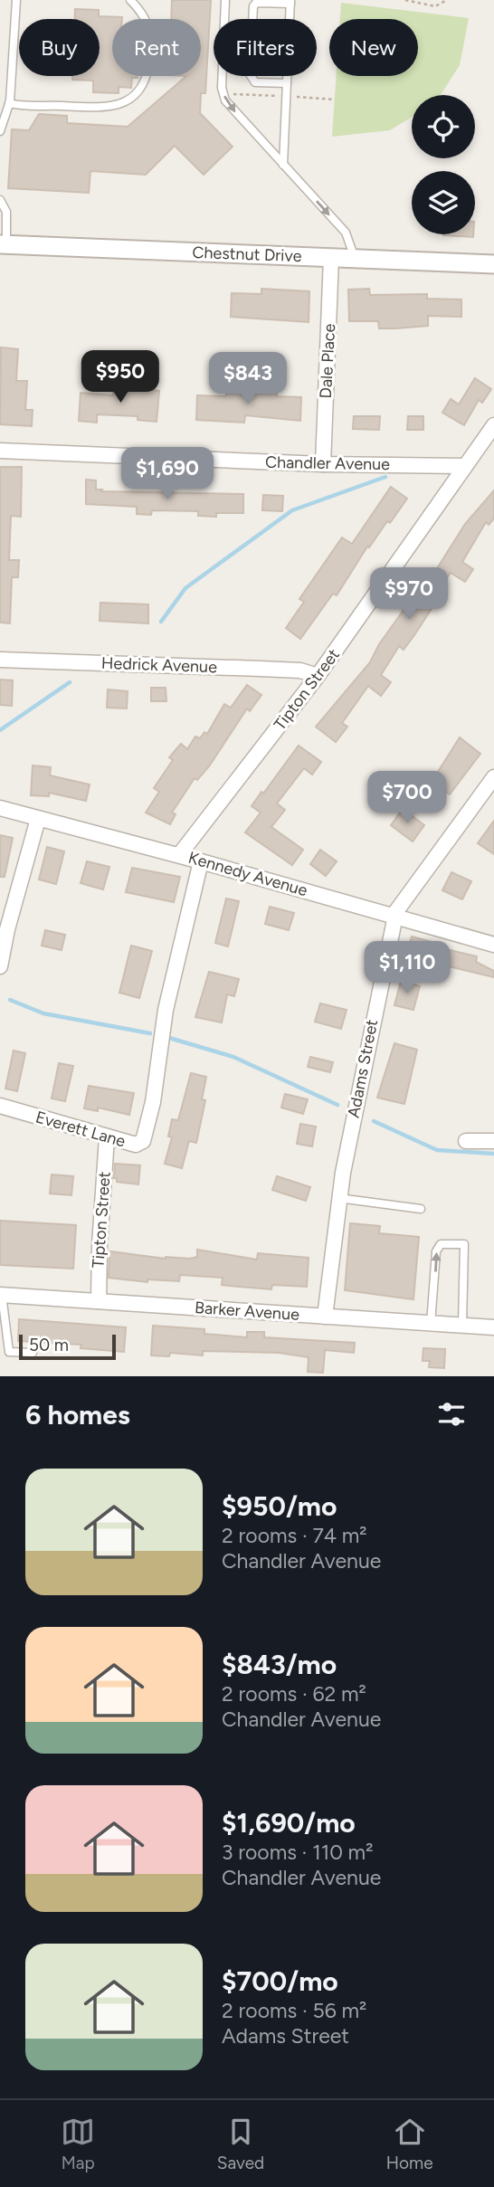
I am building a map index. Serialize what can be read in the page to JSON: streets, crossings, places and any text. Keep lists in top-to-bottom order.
{
  "streets": {
    "street": [
      "Chestnut Drive",
      "Dale Place",
      "Chandler Avenue",
      "Hedrick Avenue",
      "Tipton Street",
      "Kennedy Avenue",
      "Adams Street",
      "Everett Lane",
      "Barker Avenue"
    ]
  },
  "crossings": [
    ["Chestnut Drive", "Dale Place"],
    ["Dale Place", "Chandler Avenue"],
    ["Chandler Avenue", "Tipton Street"],
    ["Hedrick Avenue", "Tipton Street"],
    ["Tipton Street", "Kennedy Avenue"],
    ["Tipton Street", "Everett Lane"],
    ["Tipton Street", "Barker Avenue"],
    ["Kennedy Avenue", "Adams Street"],
    ["Kennedy Avenue", "Everett Lane"],
    ["Adams Street", "Barker Avenue"]
  ],
  "scale_bar": "50 m",
  "page": {
    "chip": [
      "Buy",
      "Rent",
      "Filters",
      "New"
    ],
    "price": [
      "$950",
      "$843",
      "$1,690",
      "$970",
      "$700",
      "$1,110"
    ],
    "scale": "50 m",
    "heading": "6 homes",
    "list": [
      {
        "name": "$950/mo",
        "note": "2 rooms · 74 m² · Chandler Avenue"
      },
      {
        "name": "$843/mo",
        "note": "2 rooms · 62 m² · Chandler Avenue"
      },
      {
        "name": "$1,690/mo",
        "note": "3 rooms · 110 m² · Chandler Avenue"
      },
      {
        "name": "$700/mo",
        "note": "2 rooms · 56 m² · Adams Street"
      }
    ],
    "tabs": ["Map", "Saved", "Home"]
  }
}
